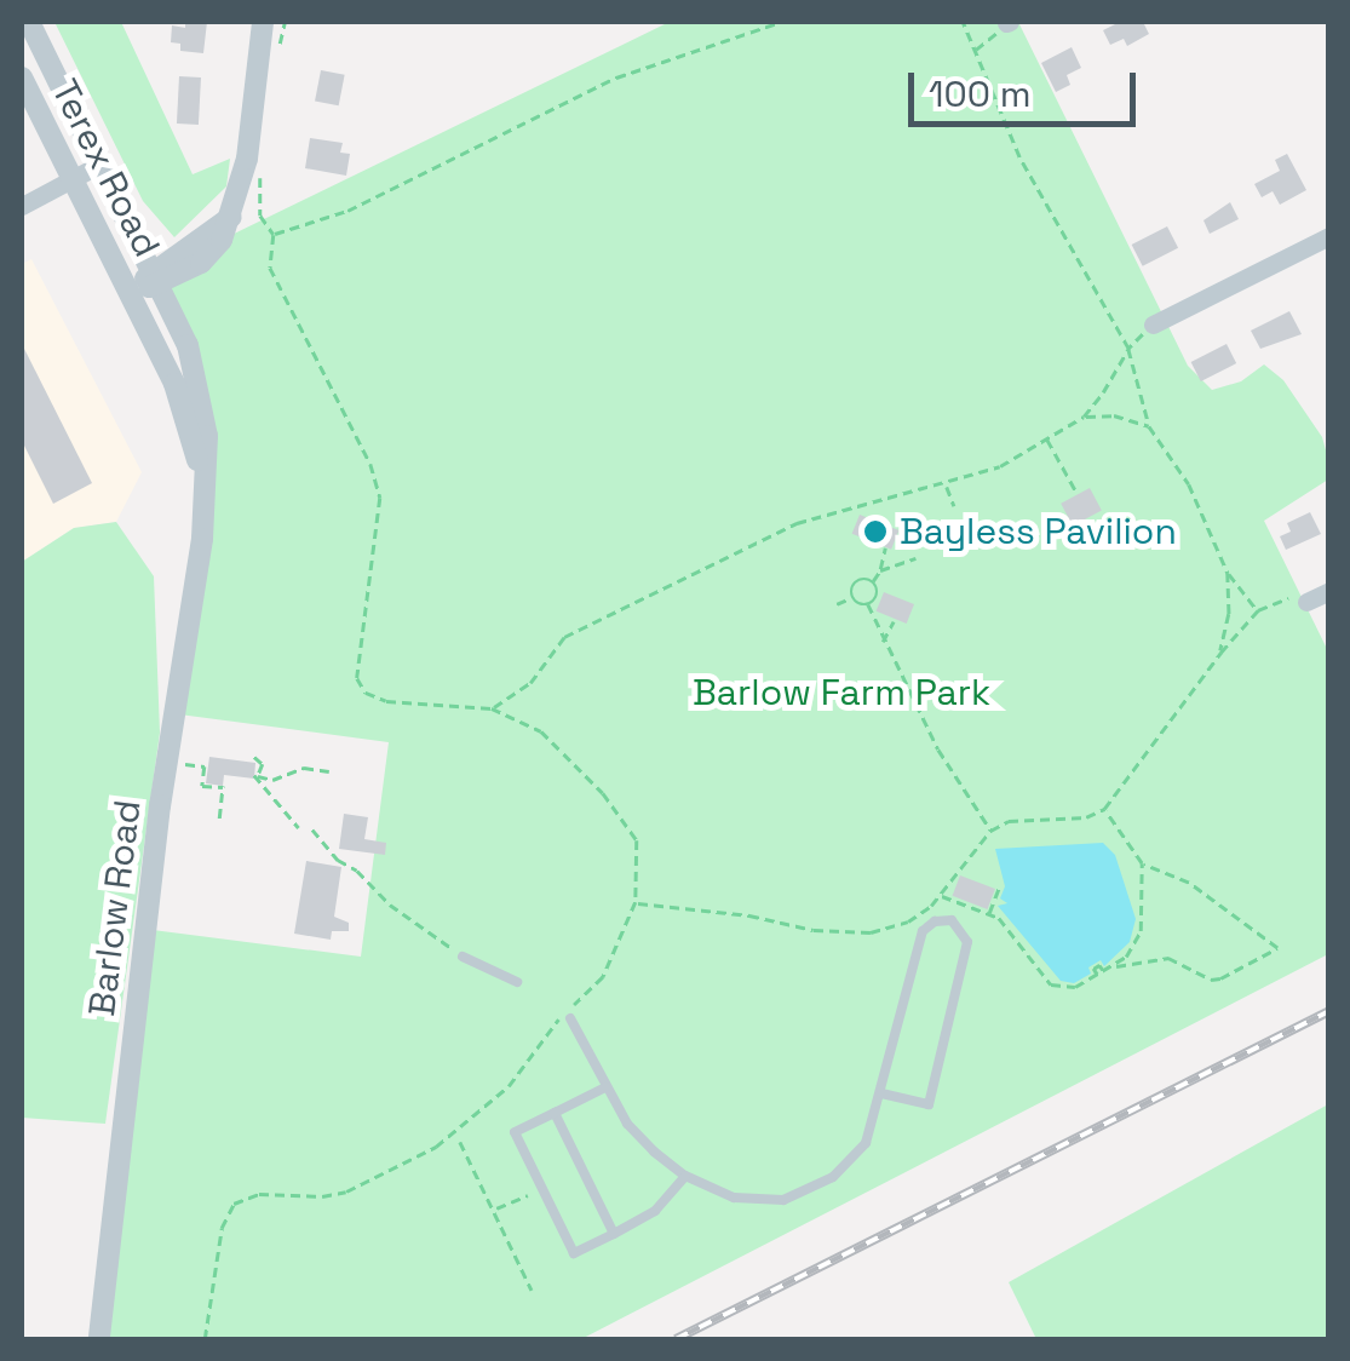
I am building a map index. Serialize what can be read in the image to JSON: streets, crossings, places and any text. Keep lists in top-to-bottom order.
{
  "streets": {
    "street": ["Terex Road", "Barlow Road"]
  },
  "crossings": [
    ["Terex Road", "Barlow Road"]
  ],
  "parks": ["Barlow Farm Park"],
  "places": ["Bayless Pavilion"],
  "scale_bar": "100 m"
}
